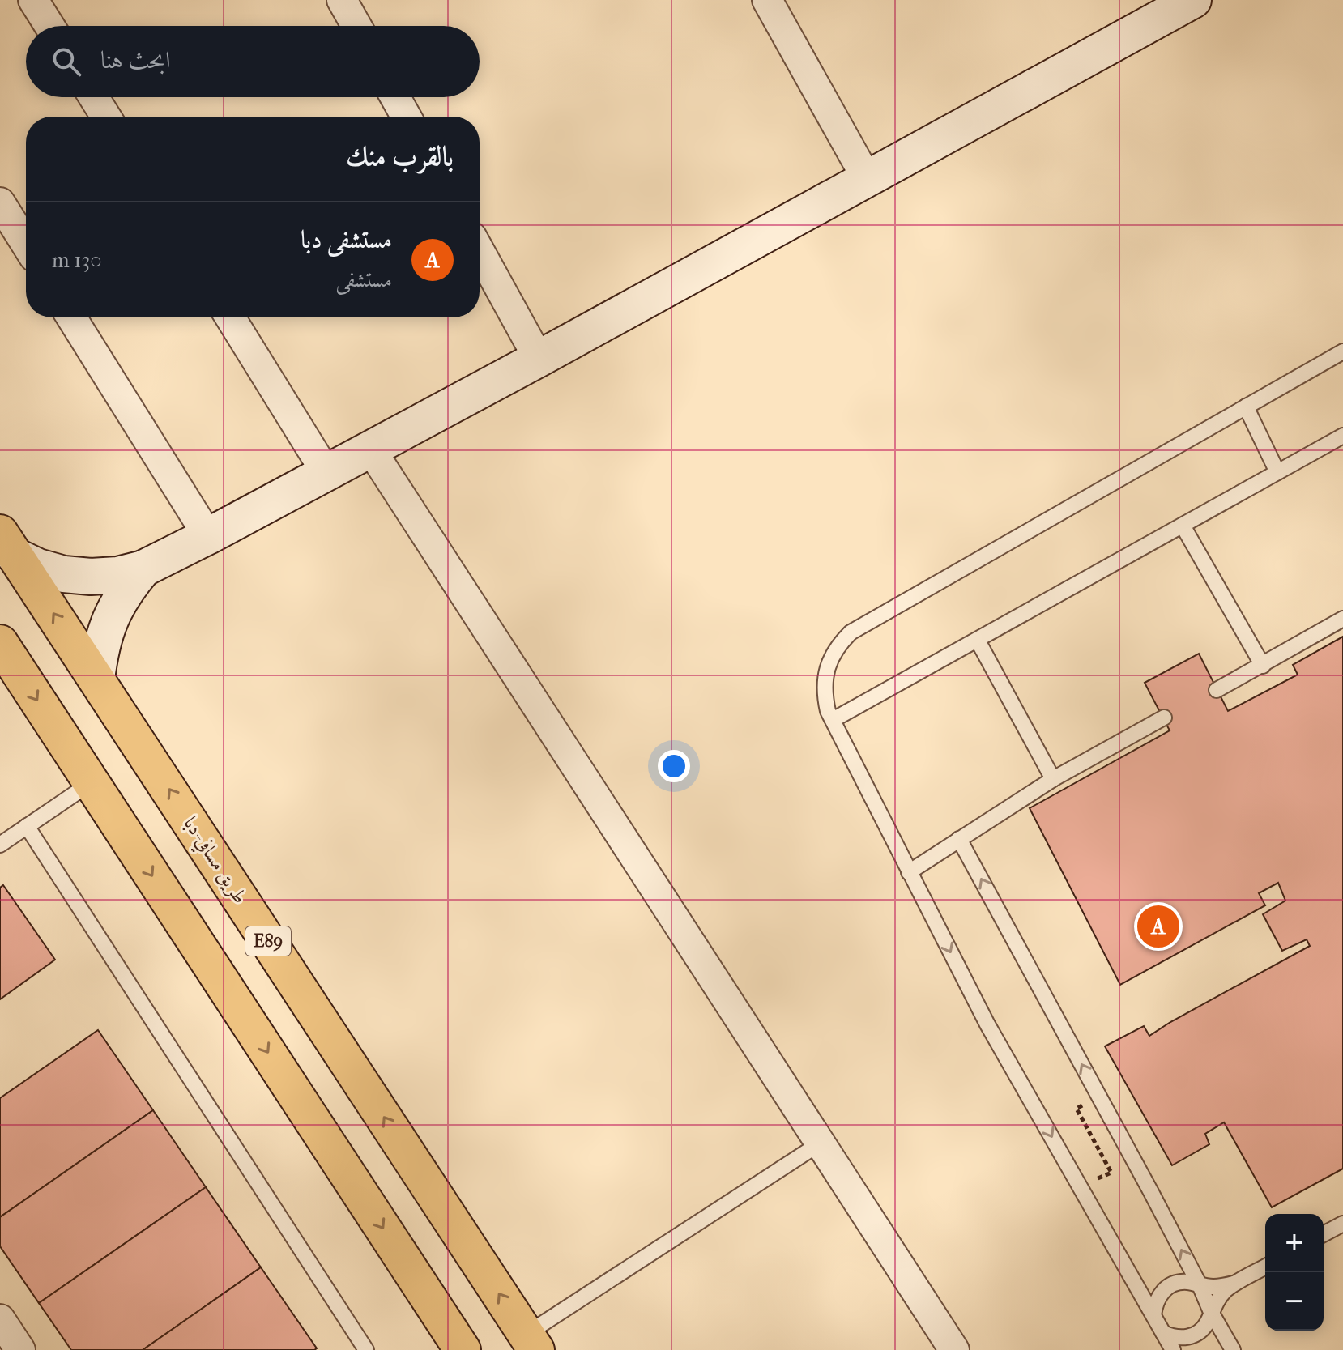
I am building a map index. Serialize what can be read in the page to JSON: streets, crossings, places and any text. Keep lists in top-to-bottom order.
{
  "streets": {
    "highway": ["طريق مسافي-دبا", "E89"]
  },
  "page": {
    "search": "ابحث هنا",
    "heading": "بالقرب منك",
    "list": [
      {
        "mark": "A",
        "name": "مستشفى دبا",
        "note": "مستشفى",
        "value": "130 m"
      }
    ],
    "pins": "A",
    "map_buttons": ["+", "−"]
  }
}
